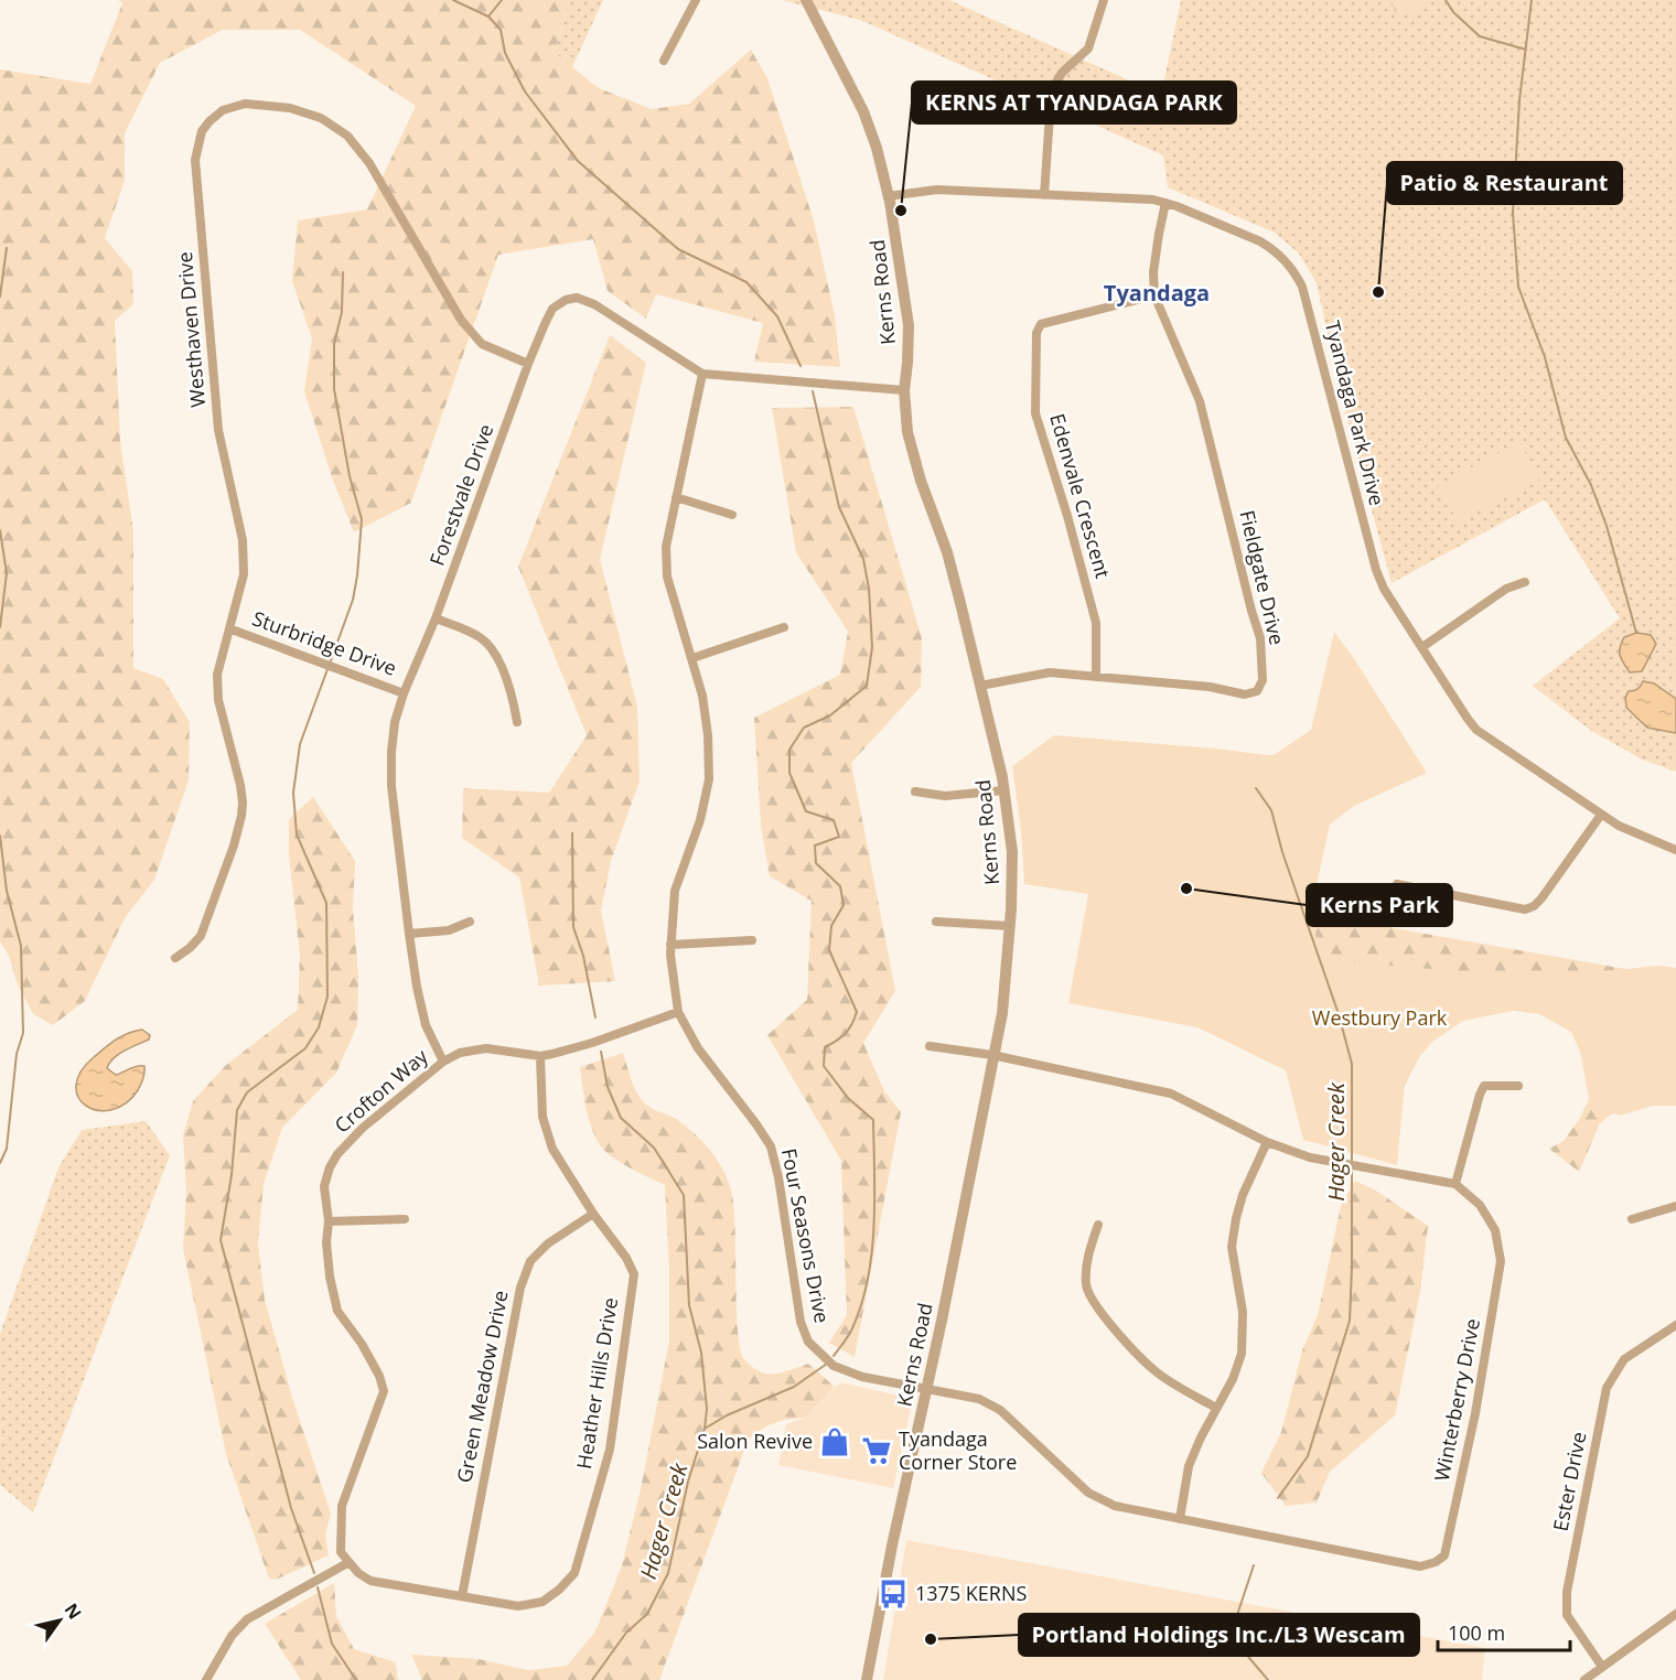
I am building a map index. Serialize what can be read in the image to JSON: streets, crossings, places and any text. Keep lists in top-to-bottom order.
{
  "streets": {
    "street": [
      "Kerns Road",
      "Westhaven Drive",
      "Tyandaga Park Drive",
      "Forestvale Drive",
      "Edenvale Crescent",
      "Fieldgate Drive",
      "Sturbridge Drive",
      "Crofton Way",
      "Four Seasons Drive",
      "Heather Hills Drive",
      "Green Meadow Drive",
      "Winterberry Drive",
      "Ester Drive"
    ]
  },
  "crossings": [
    ["Kerns Road", "Tyandaga Park Drive"],
    ["Kerns Road", "Forestvale Drive"],
    ["Kerns Road", "Fieldgate Drive"],
    ["Kerns Road", "Four Seasons Drive"],
    ["Kerns Road", "Winterberry Drive"],
    ["Westhaven Drive", "Forestvale Drive"],
    ["Westhaven Drive", "Sturbridge Drive"],
    ["Tyandaga Park Drive", "Fieldgate Drive"],
    ["Forestvale Drive", "Sturbridge Drive"],
    ["Forestvale Drive", "Crofton Way"],
    ["Forestvale Drive", "Four Seasons Drive"],
    ["Edenvale Crescent", "Fieldgate Drive"],
    ["Crofton Way", "Four Seasons Drive"],
    ["Crofton Way", "Heather Hills Drive"],
    ["Four Seasons Drive", "Winterberry Drive"],
    ["Heather Hills Drive", "Green Meadow Drive"]
  ],
  "districts": ["Tyandaga"],
  "water": ["Hager Creek"],
  "parks": ["Westbury Park"],
  "places": {
    "other": [
      "KERNS AT TYANDAGA PARK",
      "Patio & Restaurant",
      "Kerns Park",
      "Portland Holdings Inc./L3 Wescam"
    ],
    "shop": ["Salon Revive"],
    "supermarket": ["Tyandaga Corner Store"],
    "bus stop": ["1375 KERNS"]
  },
  "scale_bar": "100 m",
  "north": "top right"
}
